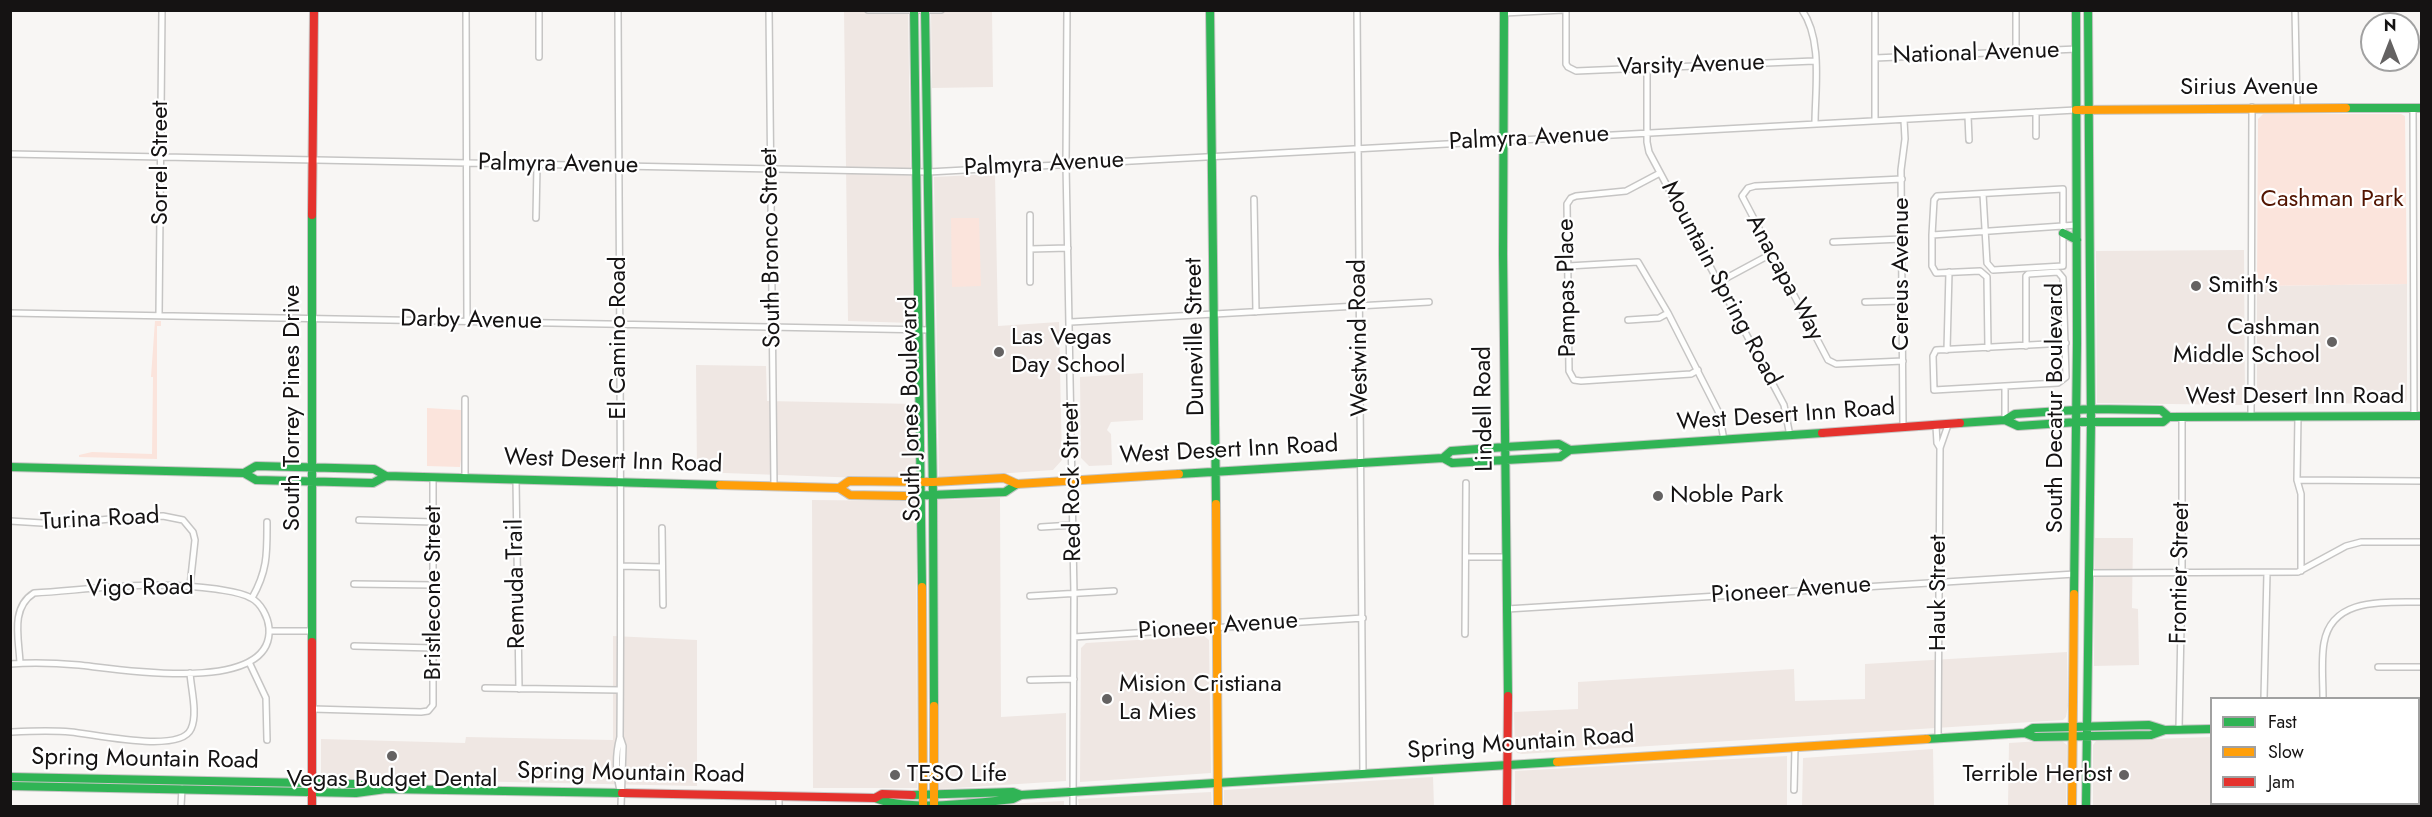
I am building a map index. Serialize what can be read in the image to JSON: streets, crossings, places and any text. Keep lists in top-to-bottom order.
{
  "streets": {
    "main road": [
      "Sirius Avenue",
      "Duneville Street",
      "West Desert Inn Road",
      "South Torrey Pines Drive",
      "South Decatur Boulevard",
      "South Jones Boulevard",
      "Lindell Road",
      "Spring Mountain Road"
    ],
    "street": [
      "National Avenue",
      "Varsity Avenue",
      "Palmyra Avenue",
      "Sorrel Street",
      "South Bronco Street",
      "Cereus Avenue",
      "Anacapa Way",
      "Mountain Spring Road",
      "Pampas Place",
      "Darby Avenue",
      "El Camino Road",
      "Westwind Road",
      "Red Rock Street",
      "Turina Road",
      "Frontier Street",
      "Remuda Trail",
      "Vigo Road",
      "Pioneer Avenue",
      "Bristlecone Street",
      "Hauk Street"
    ]
  },
  "crossings": [
    ["National Avenue", "South Decatur Boulevard"],
    ["Varsity Avenue", "Mountain Spring Road"],
    ["Sirius Avenue", "Palmyra Avenue"],
    ["Sirius Avenue", "South Decatur Boulevard"],
    ["Palmyra Avenue", "Sorrel Street"],
    ["Palmyra Avenue", "South Bronco Street"],
    ["Palmyra Avenue", "Cereus Avenue"],
    ["Palmyra Avenue", "Mountain Spring Road"],
    ["Palmyra Avenue", "Duneville Street"],
    ["Palmyra Avenue", "El Camino Road"],
    ["Palmyra Avenue", "Westwind Road"],
    ["Palmyra Avenue", "South Torrey Pines Drive"],
    ["Palmyra Avenue", "South Decatur Boulevard"],
    ["Palmyra Avenue", "South Jones Boulevard"],
    ["Palmyra Avenue", "Lindell Road"],
    ["Palmyra Avenue", "Red Rock Street"],
    ["Sorrel Street", "Darby Avenue"],
    ["South Bronco Street", "Darby Avenue"],
    ["South Bronco Street", "West Desert Inn Road"],
    ["Cereus Avenue", "Anacapa Way"],
    ["Cereus Avenue", "West Desert Inn Road"],
    ["Mountain Spring Road", "Pampas Place"],
    ["Mountain Spring Road", "West Desert Inn Road"],
    ["Darby Avenue", "El Camino Road"],
    ["Darby Avenue", "South Torrey Pines Drive"],
    ["Darby Avenue", "South Jones Boulevard"],
    ["Duneville Street", "West Desert Inn Road"],
    ["Duneville Street", "Pioneer Avenue"],
    ["Duneville Street", "Spring Mountain Road"],
    ["El Camino Road", "West Desert Inn Road"],
    ["El Camino Road", "Spring Mountain Road"],
    ["Westwind Road", "West Desert Inn Road"],
    ["Westwind Road", "Pioneer Avenue"],
    ["Westwind Road", "Spring Mountain Road"],
    ["West Desert Inn Road", "South Torrey Pines Drive"],
    ["West Desert Inn Road", "South Decatur Boulevard"],
    ["West Desert Inn Road", "South Jones Boulevard"],
    ["West Desert Inn Road", "Lindell Road"],
    ["West Desert Inn Road", "Red Rock Street"],
    ["West Desert Inn Road", "Frontier Street"],
    ["West Desert Inn Road", "Remuda Trail"],
    ["West Desert Inn Road", "Bristlecone Street"],
    ["West Desert Inn Road", "Hauk Street"],
    ["South Torrey Pines Drive", "Bristlecone Street"],
    ["South Torrey Pines Drive", "Spring Mountain Road"],
    ["South Decatur Boulevard", "Pioneer Avenue"],
    ["South Decatur Boulevard", "Spring Mountain Road"],
    ["South Jones Boulevard", "Spring Mountain Road"],
    ["Lindell Road", "Pioneer Avenue"],
    ["Lindell Road", "Spring Mountain Road"],
    ["Red Rock Street", "Pioneer Avenue"],
    ["Red Rock Street", "Spring Mountain Road"],
    ["Turina Road", "Vigo Road"],
    ["Frontier Street", "Spring Mountain Road"],
    ["Pioneer Avenue", "Hauk Street"],
    ["Hauk Street", "Spring Mountain Road"]
  ],
  "parks": ["Cashman Park"],
  "places": [
    "Smith's",
    "Cashman Middle School",
    "Las Vegas Day School",
    "Noble Park",
    "Mision Cristiana La Mies",
    "Vegas Budget Dental",
    "TESO Life",
    "Terrible Herbst"
  ],
  "legend": ["Fast", "Slow", "Jam"],
  "north": "top"
}
